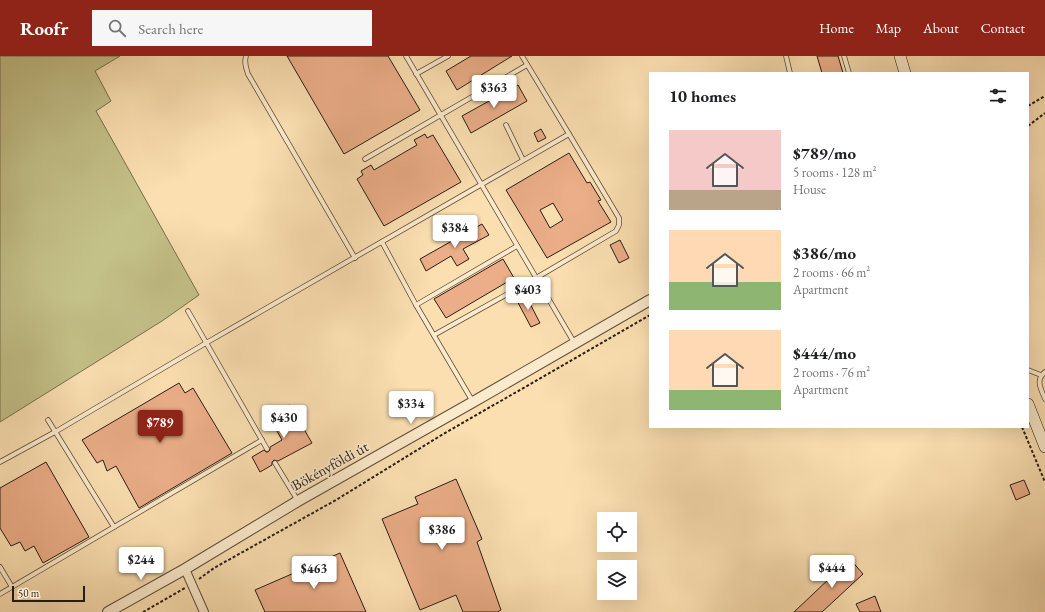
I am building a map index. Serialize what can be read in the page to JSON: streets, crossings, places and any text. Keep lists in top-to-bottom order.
{
  "streets": {
    "street": ["Bökényföldi út"]
  },
  "scale_bar": "50 m",
  "page": {
    "header": "Roofr",
    "search": "Search here",
    "nav": [
      "Home",
      "Map",
      "About",
      "Contact"
    ],
    "heading": "10 homes",
    "price": [
      "$363",
      "$384",
      "$403",
      "$334",
      "$430",
      "$789",
      "$386",
      "$244",
      "$444",
      "$463"
    ],
    "list": [
      {
        "name": "$789/mo",
        "note": "5 rooms · 128 m² · House"
      },
      {
        "name": "$386/mo",
        "note": "2 rooms · 66 m² · Apartment"
      },
      {
        "name": "$444/mo",
        "note": "2 rooms · 76 m² · Apartment"
      }
    ],
    "scale": "50 m"
  }
}
